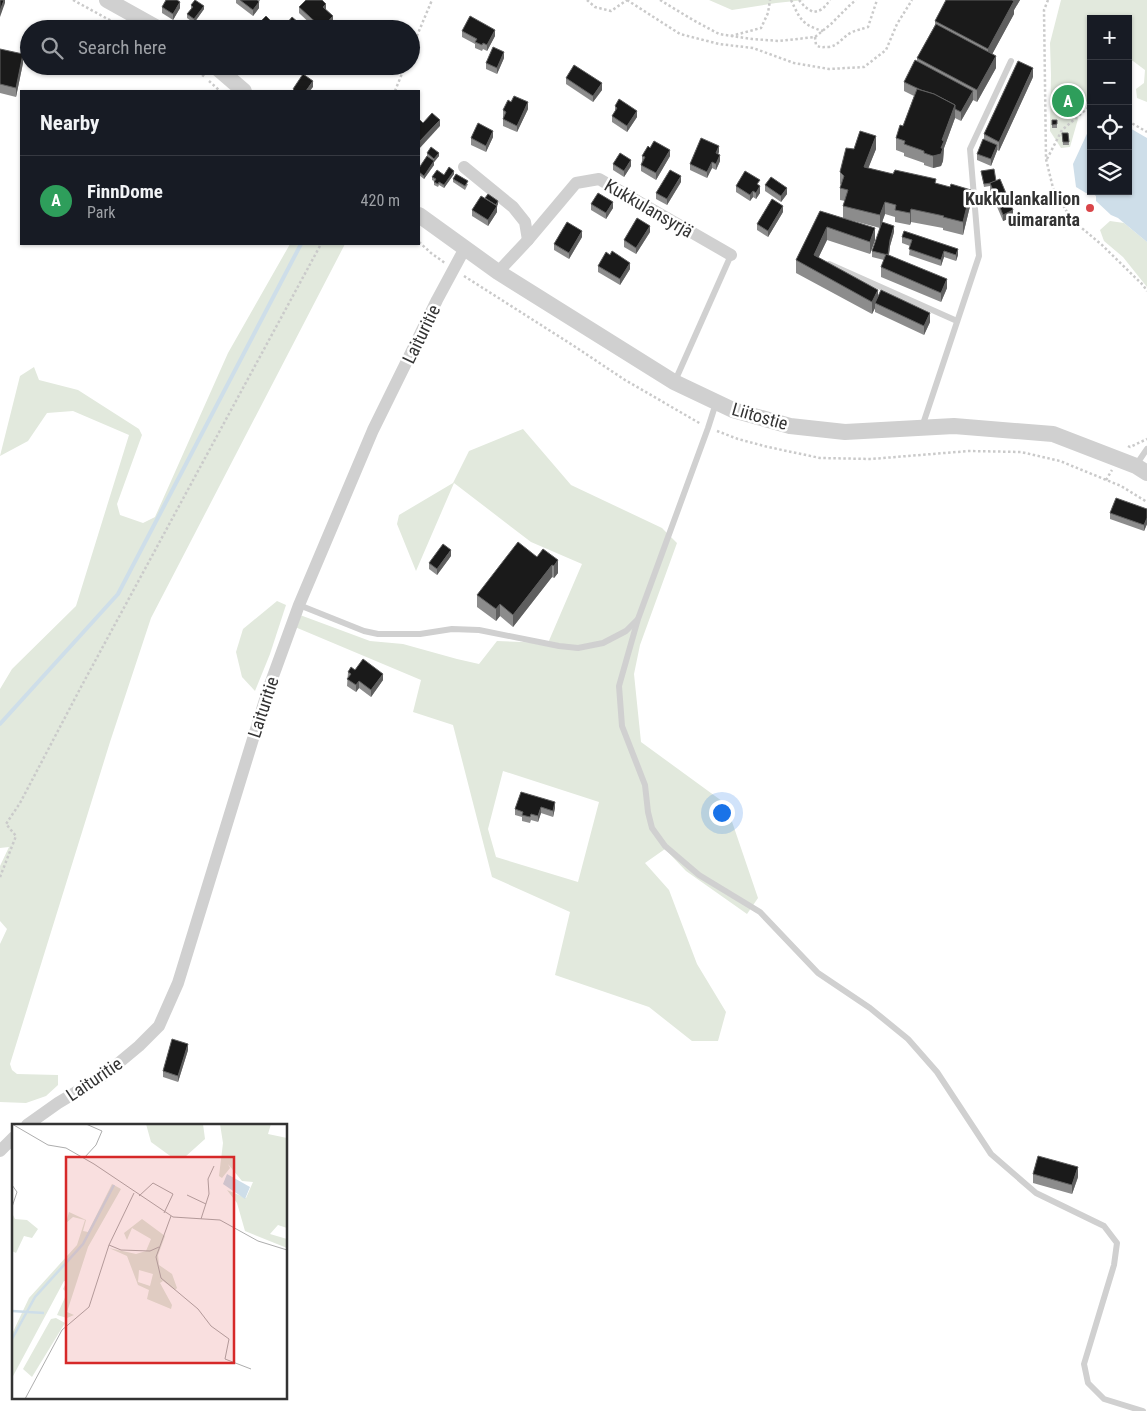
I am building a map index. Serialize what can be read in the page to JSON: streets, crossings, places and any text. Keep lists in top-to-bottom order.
{
  "streets": {
    "street": ["Kukkulansyrjä", "Laituritie", "Liitostie"]
  },
  "crossings": [
    ["Kukkulansyrjä", "Liitostie"],
    ["Laituritie", "Liitostie"]
  ],
  "places": ["Kukkulankallion uimaranta"],
  "page": {
    "map_buttons": ["+", "−"],
    "search": "Search here",
    "pins": "A",
    "heading": "Nearby",
    "list": [
      {
        "mark": "A",
        "name": "FinnDome",
        "note": "Park",
        "value": "420 m"
      }
    ]
  }
}
